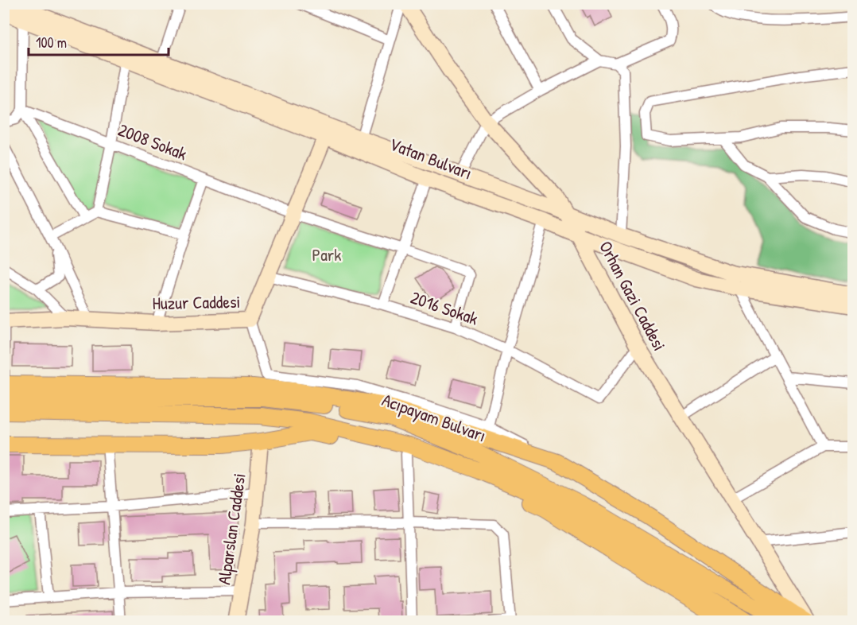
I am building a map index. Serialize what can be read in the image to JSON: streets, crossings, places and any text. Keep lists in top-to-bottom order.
{
  "streets": {
    "main road": [
      "Vatan Bulvarı",
      "Orhan Gazi Caddesi",
      "Huzur Caddesi",
      "Acıpayam Bulvarı",
      "Alparslan Caddesi"
    ],
    "street": ["2008 Sokak", "2016 Sokak"]
  },
  "crossings": [
    ["2008 Sokak", "Huzur Caddesi"],
    ["2008 Sokak", "2016 Sokak"],
    ["Vatan Bulvarı", "Orhan Gazi Caddesi"],
    ["Vatan Bulvarı", "Huzur Caddesi"],
    ["Orhan Gazi Caddesi", "2016 Sokak"],
    ["Huzur Caddesi", "2016 Sokak"]
  ],
  "parks": ["Park"],
  "scale_bar": "100 m"
}
